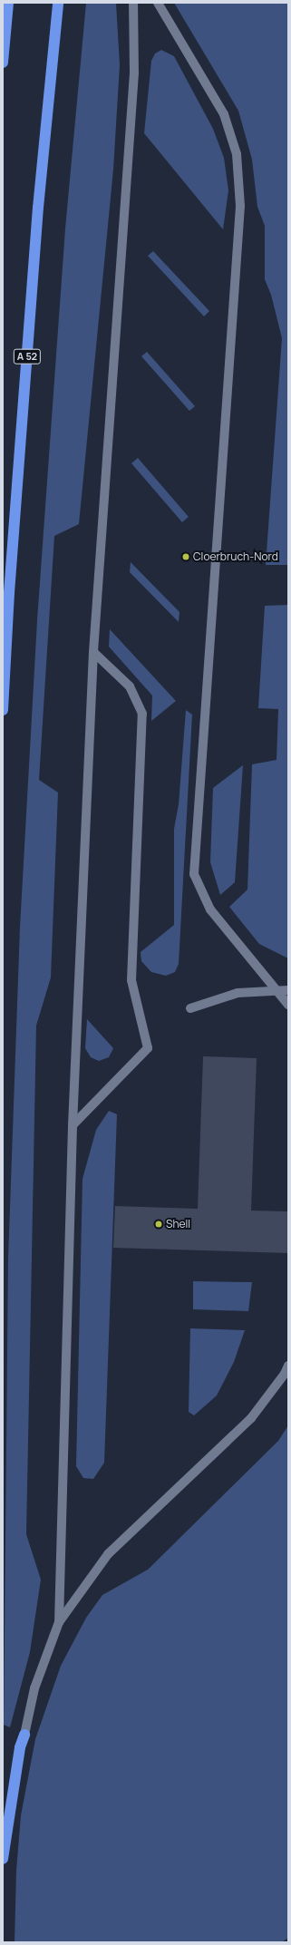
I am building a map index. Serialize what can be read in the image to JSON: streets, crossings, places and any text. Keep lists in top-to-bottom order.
{
  "streets": {
    "highway": ["A 52"]
  },
  "places": ["Cloerbruch-Nord", "Shell"]
}
